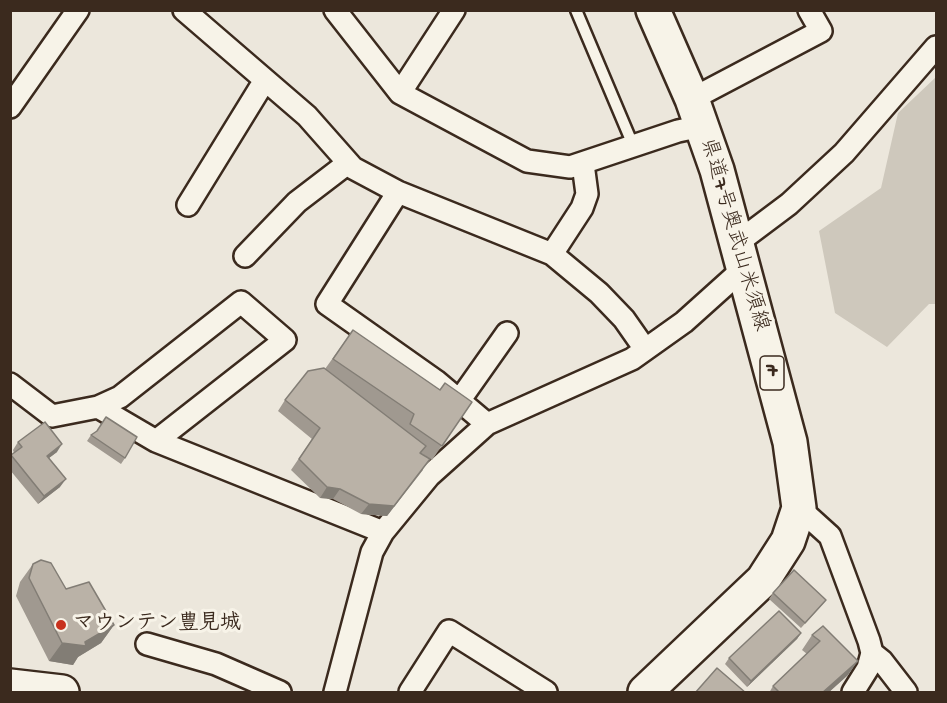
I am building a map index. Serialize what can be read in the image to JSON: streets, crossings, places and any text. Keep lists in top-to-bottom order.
{
  "streets": {
    "main road": ["県道7号奥武山米須線", "7"]
  },
  "places": ["マウンテン豊見城"]
}
